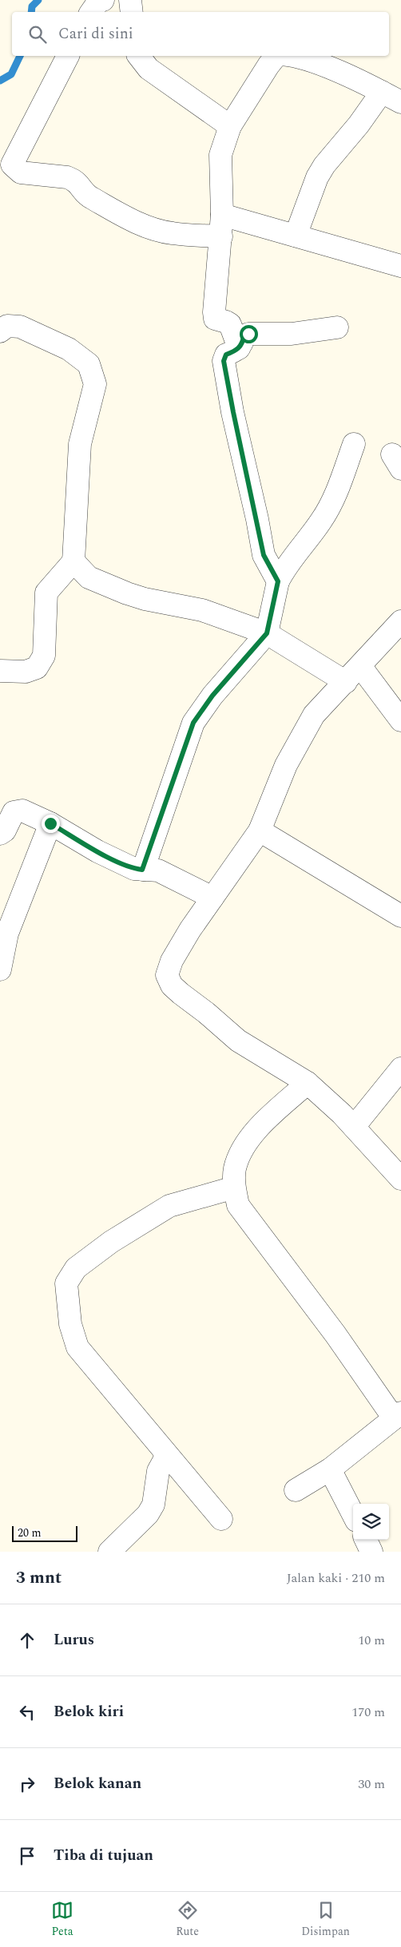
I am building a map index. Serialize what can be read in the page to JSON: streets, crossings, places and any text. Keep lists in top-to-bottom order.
{
  "scale_bar": "20 m",
  "page": {
    "search": "Cari di sini",
    "scale": "20 m",
    "heading": ["3 mnt", "Jalan kaki · 210 m"],
    "list": [
      ["Lurus", "10 m"],
      ["Belok kiri", "170 m"],
      ["Belok kanan", "30 m"],
      "Tiba di tujuan"
    ],
    "nav": ["Peta", "Rute", "Disimpan"]
  }
}
